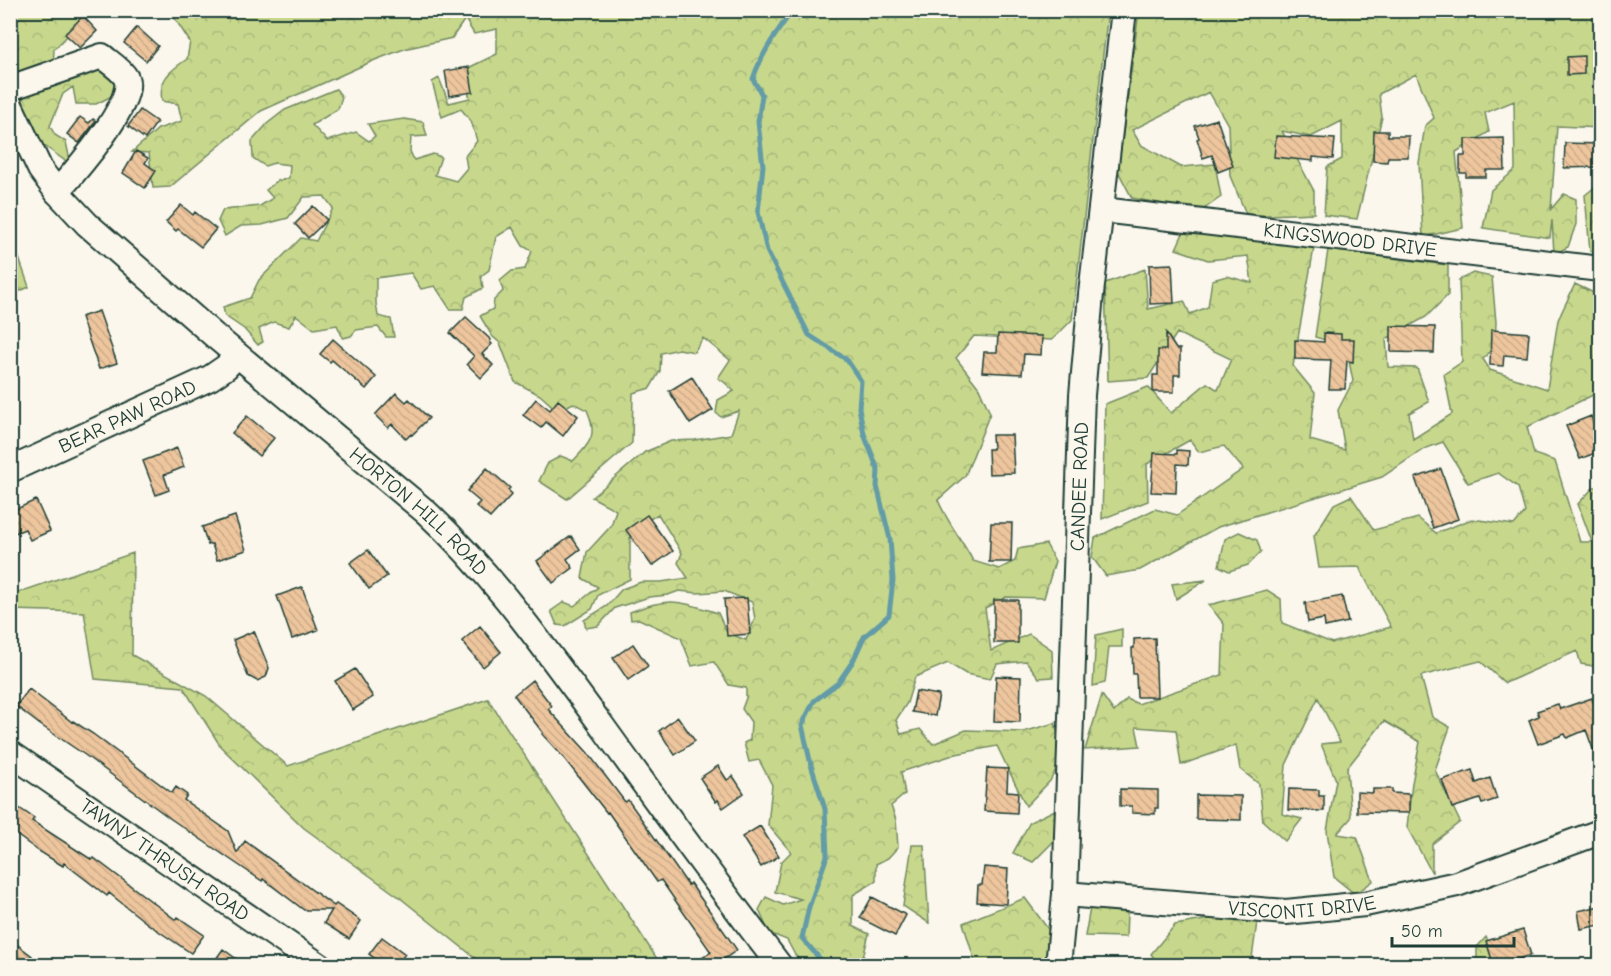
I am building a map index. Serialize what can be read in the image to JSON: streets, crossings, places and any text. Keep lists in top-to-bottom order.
{
  "streets": {
    "street": [
      "KINGSWOOD DRIVE",
      "BEAR PAW ROAD",
      "CANDEE ROAD",
      "HORTON HILL ROAD",
      "TAWNY THRUSH ROAD",
      "VISCONTI DRIVE"
    ]
  },
  "crossings": [
    ["KINGSWOOD DRIVE", "CANDEE ROAD"],
    ["BEAR PAW ROAD", "HORTON HILL ROAD"],
    ["CANDEE ROAD", "VISCONTI DRIVE"]
  ],
  "scale_bar": "50 m"
}
